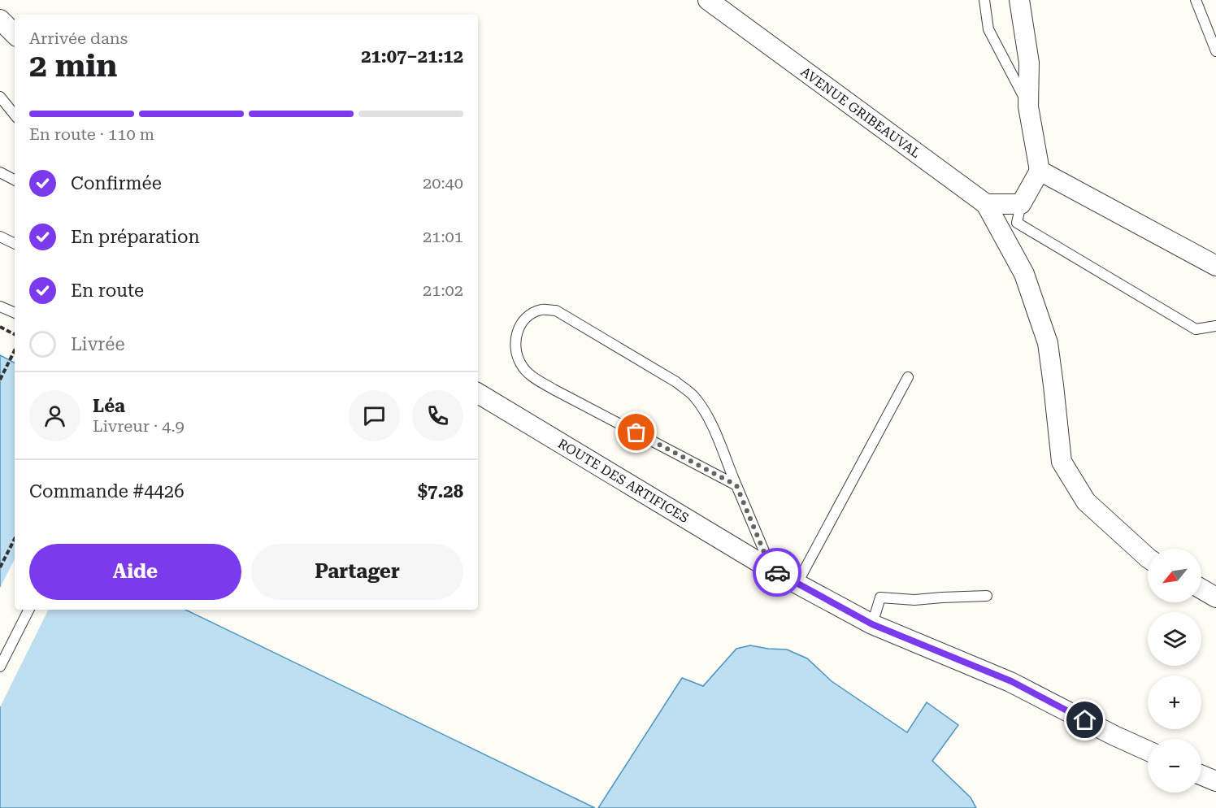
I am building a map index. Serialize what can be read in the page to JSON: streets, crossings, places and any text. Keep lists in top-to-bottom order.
{
  "streets": {
    "street": ["AVENUE GRIBEAUVAL", "ROUTE DES ARTIFICES"]
  },
  "north": "bottom left",
  "page": {
    "heading": ["2 min", "Arrivée dans", "21:07–21:12"],
    "panel": [
      "Léa",
      "Livreur · 4.9",
      "Commande #4426",
      "$7.28"
    ],
    "bar": "En route · 110 m",
    "list": [
      ["Confirmée", "20:40"],
      ["En préparation", "21:01"],
      ["En route", "21:02"],
      "Livrée"
    ],
    "buttons": ["Aide", "Partager"],
    "map_buttons": ["+", "−"]
  }
}
